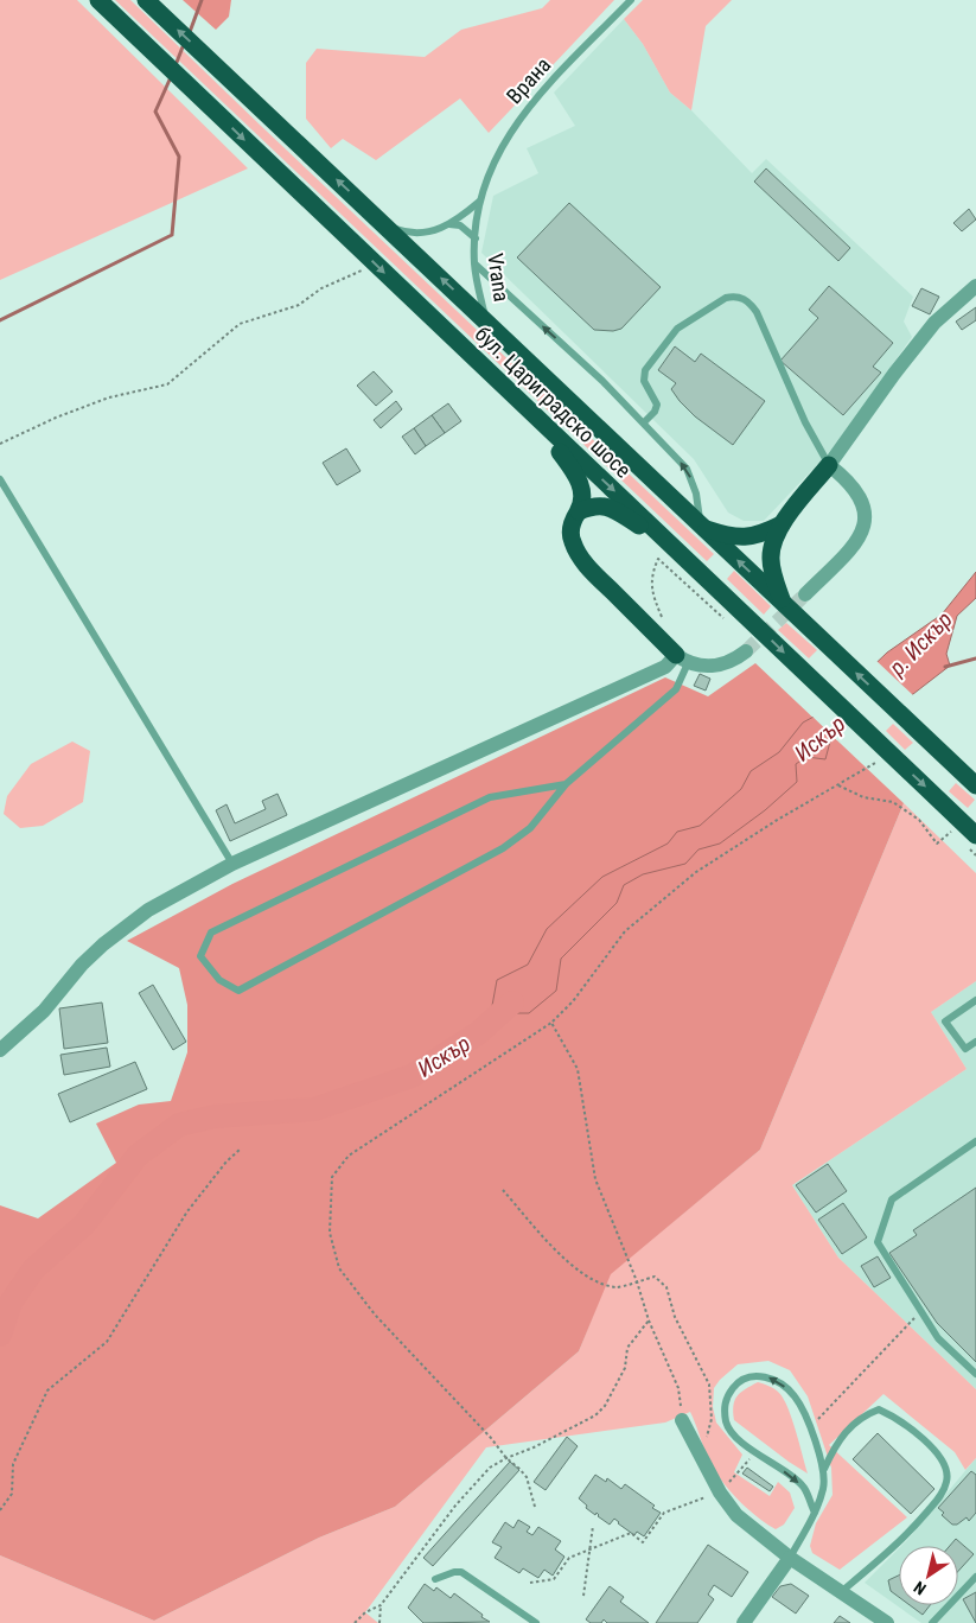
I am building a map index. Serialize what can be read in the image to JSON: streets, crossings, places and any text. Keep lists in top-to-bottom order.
{
  "streets": {
    "highway": ["бул. Цариградско шосе"],
    "lane": ["Врана", "Vrana"]
  },
  "crossings": [
    ["Врана", "Vrana"],
    ["Vrana", "бул. Цариградско шосе"]
  ],
  "water": ["р. Искър", "Искър"],
  "north": "bottom left"
}
